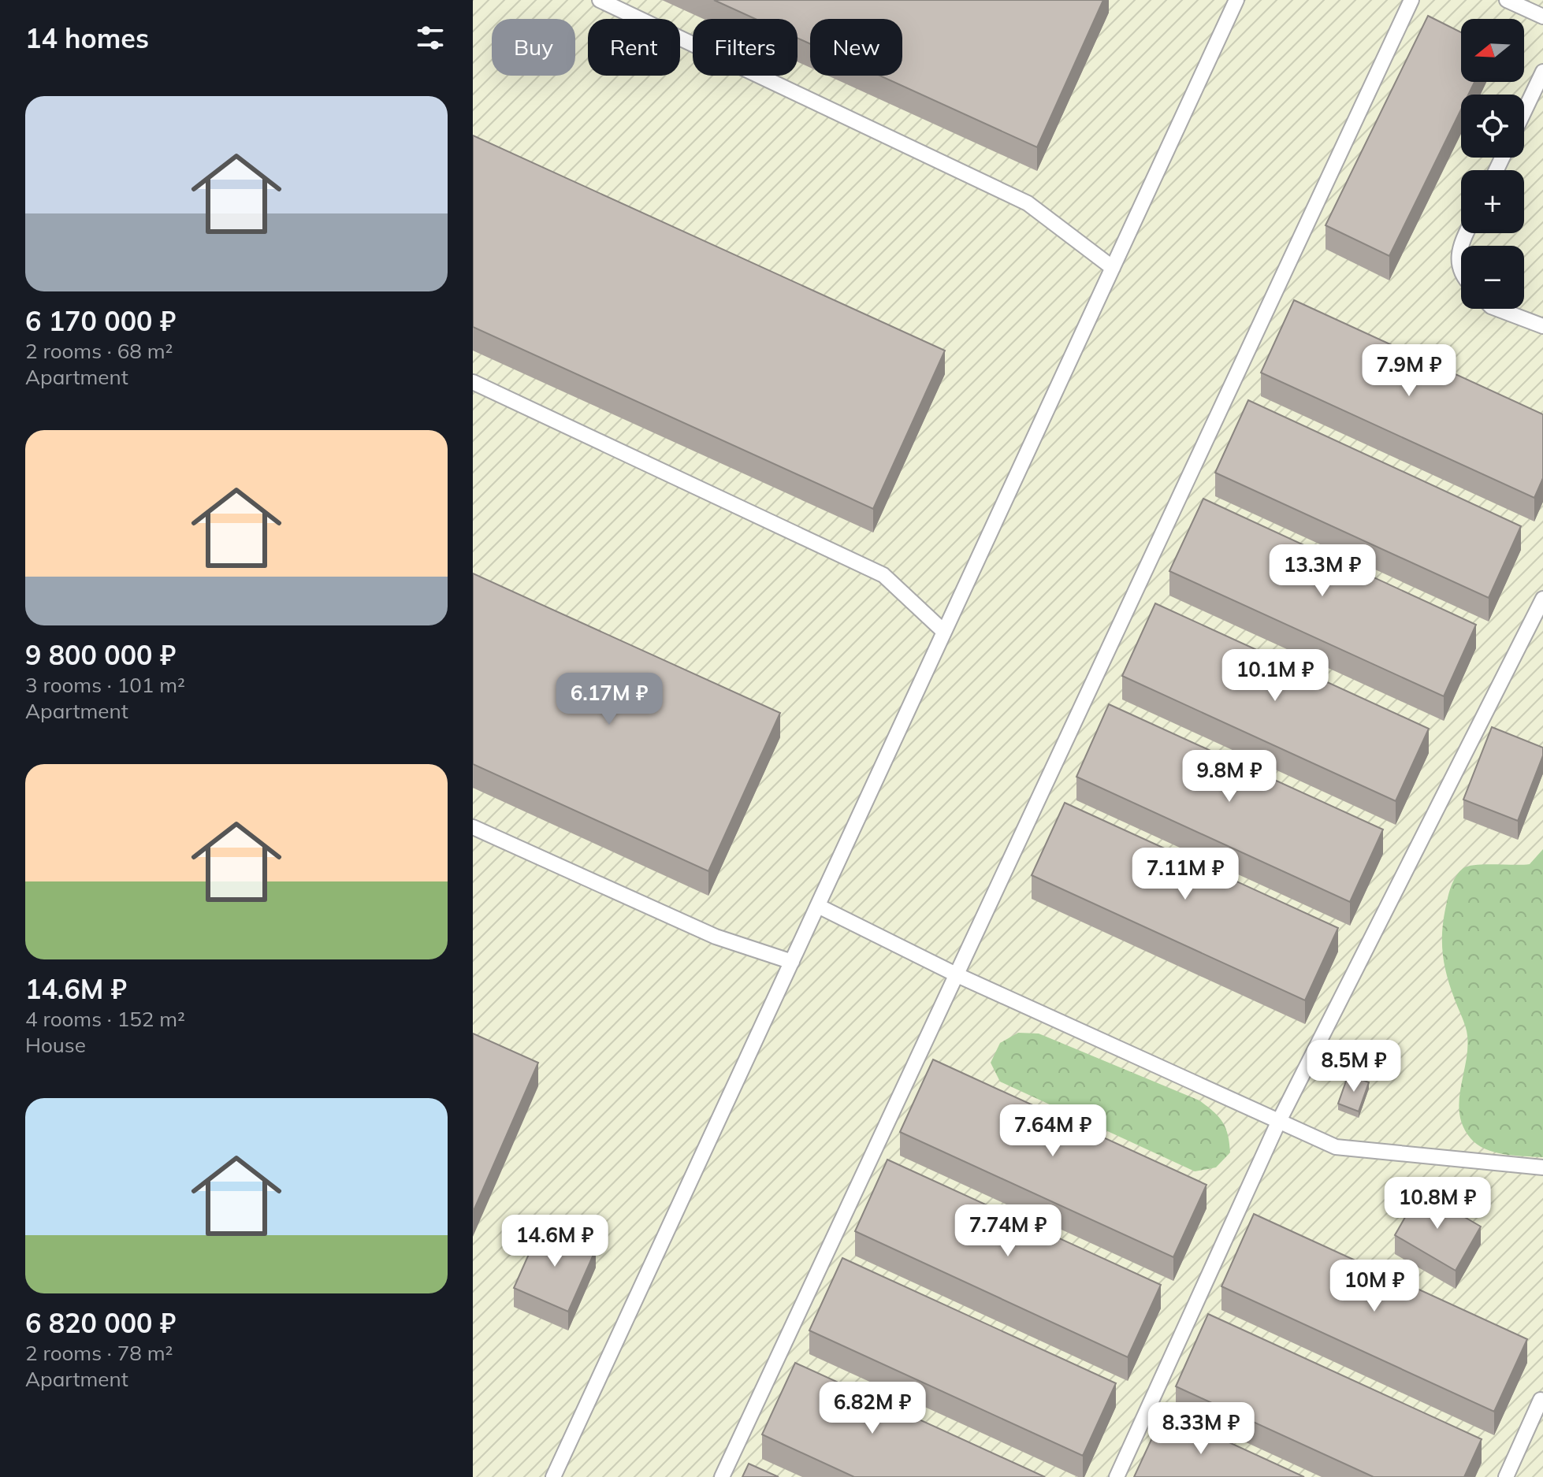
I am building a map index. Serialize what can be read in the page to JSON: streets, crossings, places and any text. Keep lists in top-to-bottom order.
{
  "north": "left",
  "page": {
    "heading": "14 homes",
    "map_buttons": ["+", "−"],
    "chip": [
      "Buy",
      "Rent",
      "Filters",
      "New"
    ],
    "list": [
      {
        "name": "6 170 000 ₽",
        "note": "2 rooms · 68 m² · Apartment"
      },
      {
        "name": "9 800 000 ₽",
        "note": "3 rooms · 101 m² · Apartment"
      },
      {
        "name": "14.6M ₽",
        "note": "4 rooms · 152 m² · House"
      },
      {
        "name": "6 820 000 ₽",
        "note": "2 rooms · 78 m² · Apartment"
      }
    ],
    "price": [
      "7.9M ₽",
      "13.3M ₽",
      "10.1M ₽",
      "6.17M ₽",
      "9.8M ₽",
      "7.11M ₽",
      "8.5M ₽",
      "7.64M ₽",
      "10.8M ₽",
      "7.74M ₽",
      "14.6M ₽",
      "10M ₽",
      "6.82M ₽",
      "8.33M ₽"
    ]
  }
}
